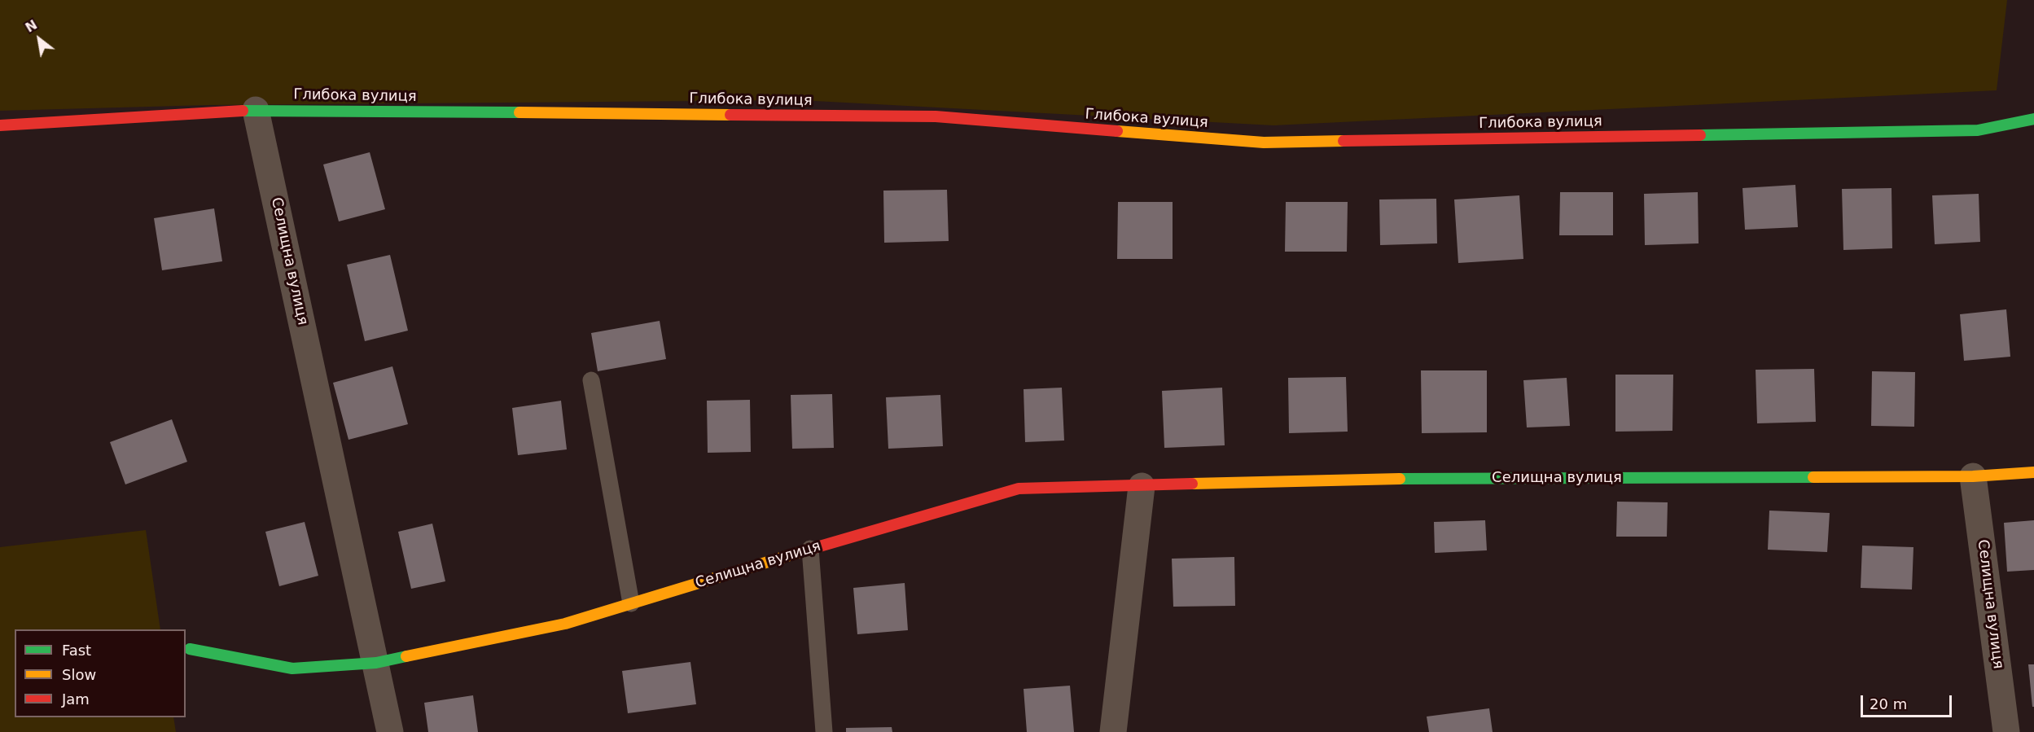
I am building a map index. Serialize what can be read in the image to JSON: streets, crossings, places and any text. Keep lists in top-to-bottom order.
{
  "streets": {
    "street": ["Глибока вулиця", "Селищна вулиця"]
  },
  "crossings": [
    ["Глибока вулиця", "Селищна вулиця"]
  ],
  "legend": ["Fast", "Slow", "Jam"],
  "scale_bar": "20 m",
  "north": "top left"
}
